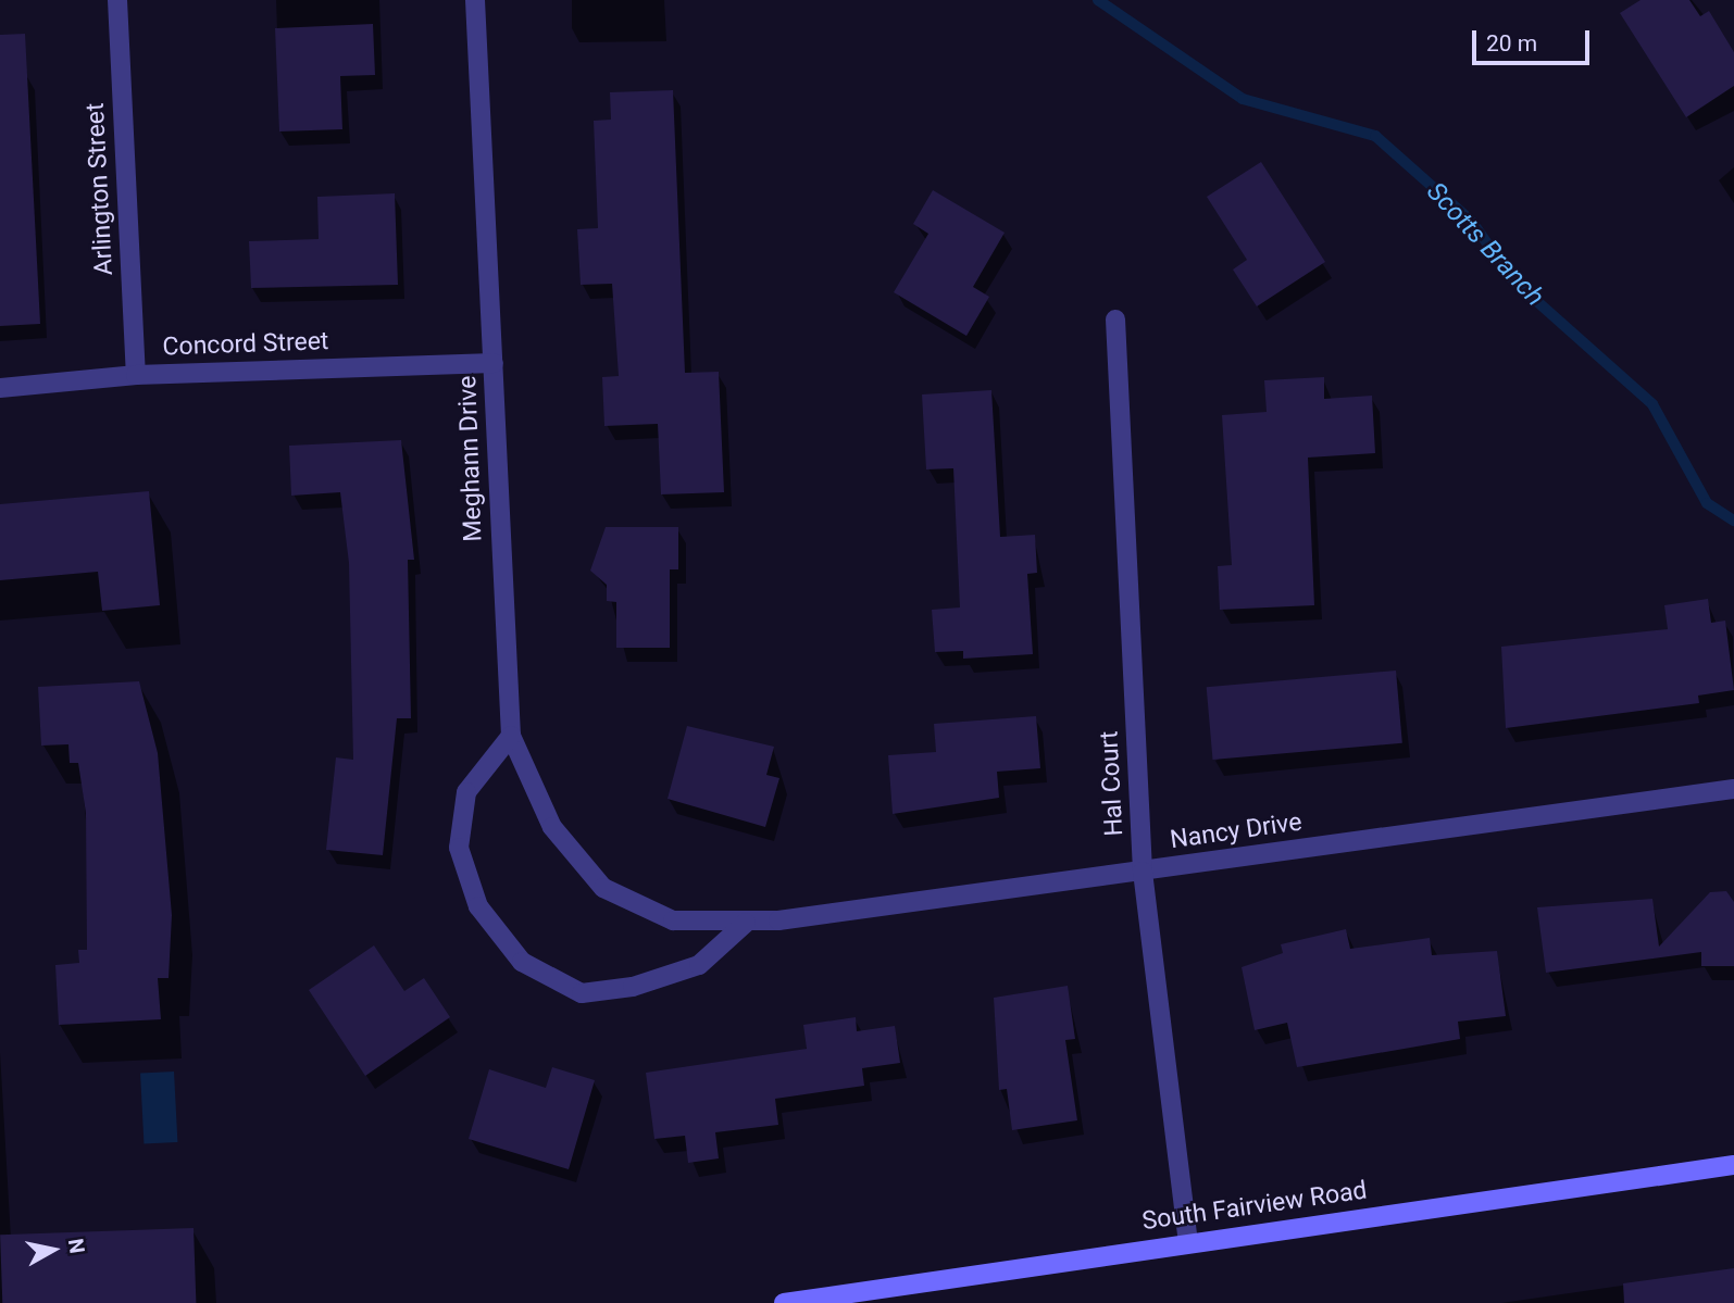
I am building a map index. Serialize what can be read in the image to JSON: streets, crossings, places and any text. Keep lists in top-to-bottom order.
{
  "streets": {
    "street": [
      "Arlington Street",
      "Concord Street",
      "Meghann Drive",
      "Hal Court",
      "Nancy Drive",
      "South Fairview Road"
    ]
  },
  "crossings": [
    ["Arlington Street", "Concord Street"],
    ["Concord Street", "Meghann Drive"],
    ["Meghann Drive", "Nancy Drive"],
    ["Hal Court", "Nancy Drive"],
    ["Hal Court", "South Fairview Road"]
  ],
  "water": ["Scotts Branch"],
  "scale_bar": "20 m",
  "north": "right"
}
